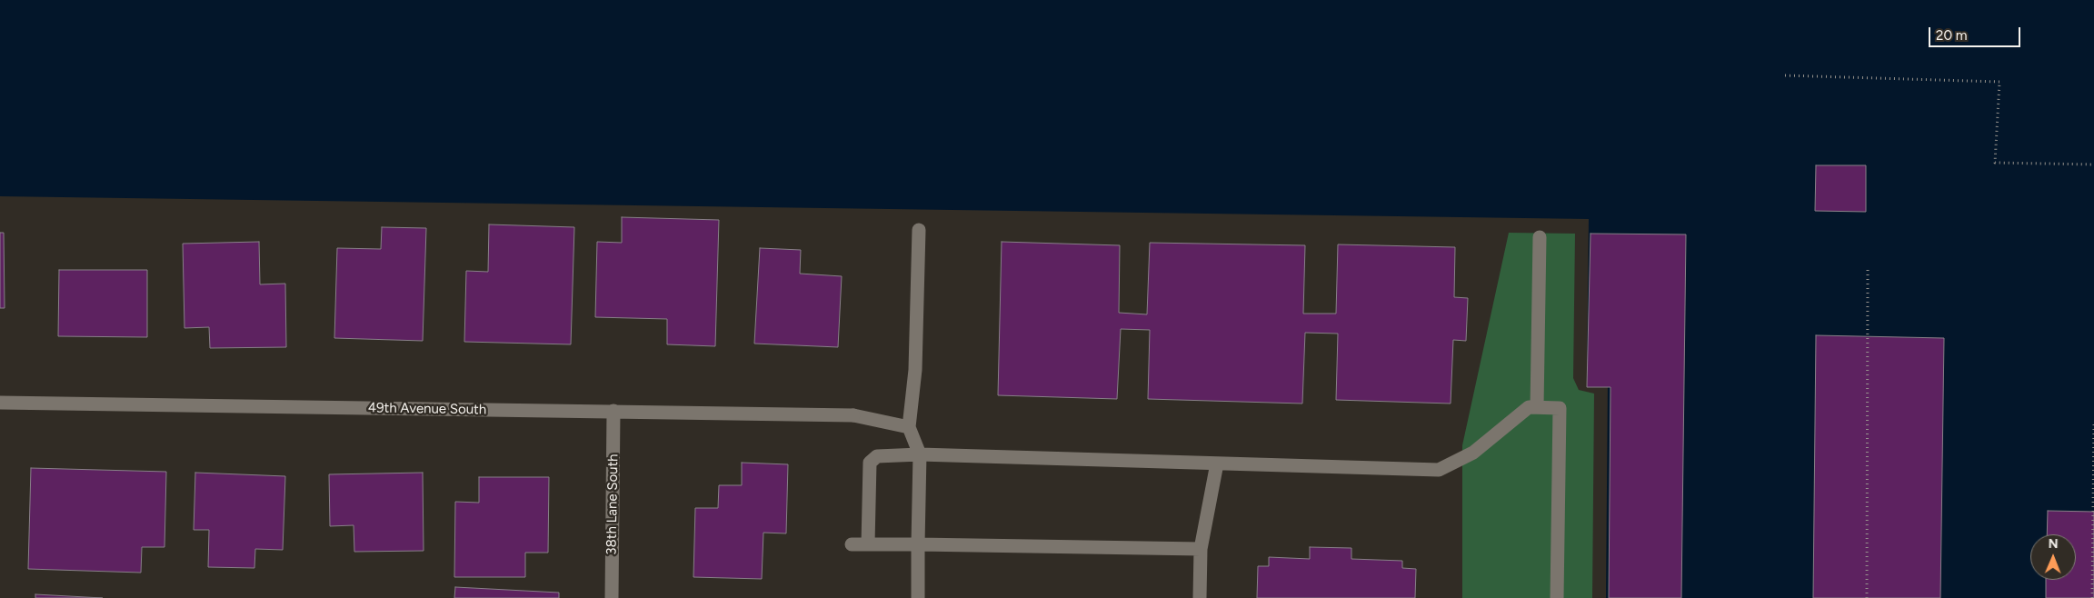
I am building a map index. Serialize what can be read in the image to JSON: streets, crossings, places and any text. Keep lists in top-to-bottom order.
{
  "streets": {
    "street": ["49th Avenue South", "38th Lane South"]
  },
  "crossings": [
    ["49th Avenue South", "38th Lane South"]
  ],
  "scale_bar": "20 m",
  "north": "top"
}
